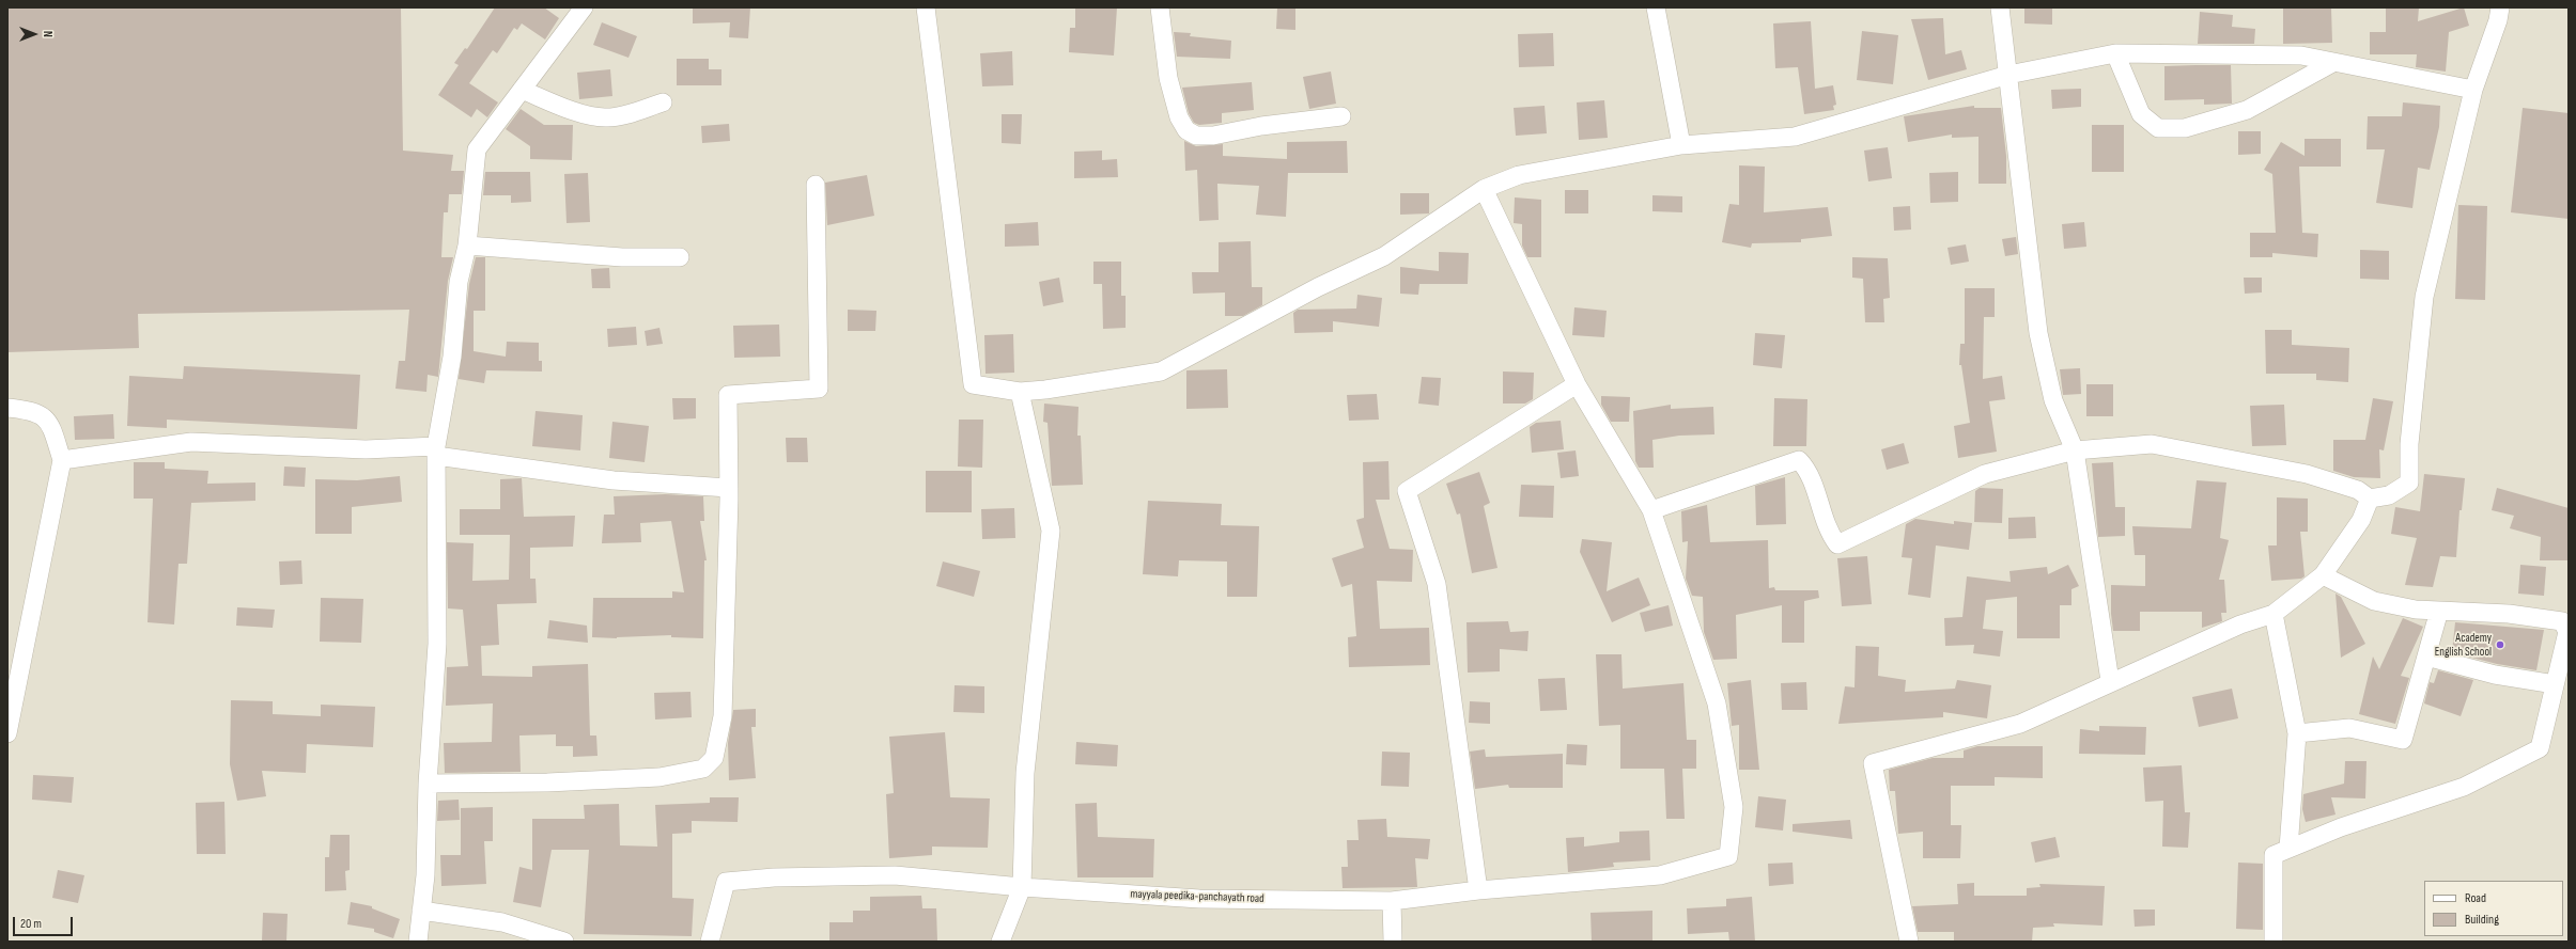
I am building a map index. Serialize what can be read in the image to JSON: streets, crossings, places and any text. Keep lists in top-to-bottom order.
{
  "streets": {
    "street": ["mayyala peedika-panchayath road"]
  },
  "places": ["Academy English School"],
  "legend": ["Road", "Building"],
  "scale_bar": "20 m",
  "north": "right"
}
